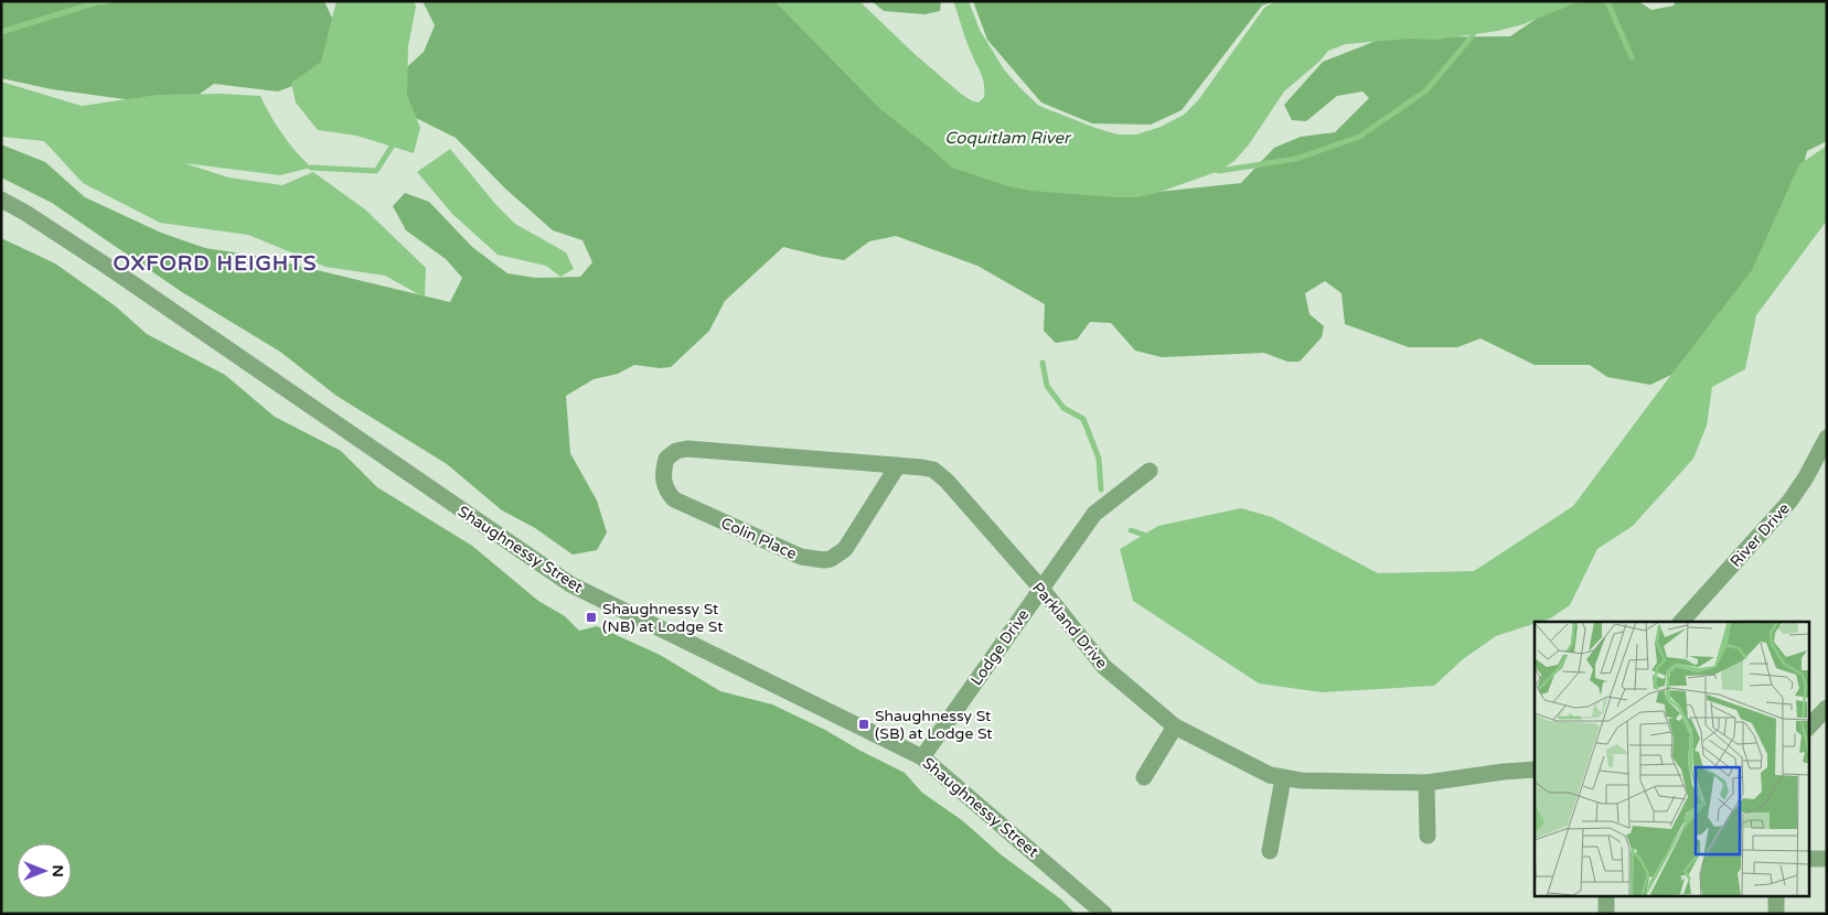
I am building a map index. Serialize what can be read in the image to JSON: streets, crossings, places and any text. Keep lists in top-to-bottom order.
{
  "streets": {
    "street": [
      "River Drive",
      "Colin Place",
      "Shaughnessy Street",
      "Parkland Drive",
      "Lodge Drive"
    ]
  },
  "crossings": [
    ["Colin Place", "Parkland Drive"],
    ["Shaughnessy Street", "Lodge Drive"],
    ["Parkland Drive", "Lodge Drive"]
  ],
  "districts": ["OXFORD HEIGHTS"],
  "water": ["Coquitlam River"],
  "places": {
    "transit": ["Shaughnessy St (NB) at Lodge St", "Shaughnessy St (SB) at Lodge St"]
  },
  "north": "right"
}
